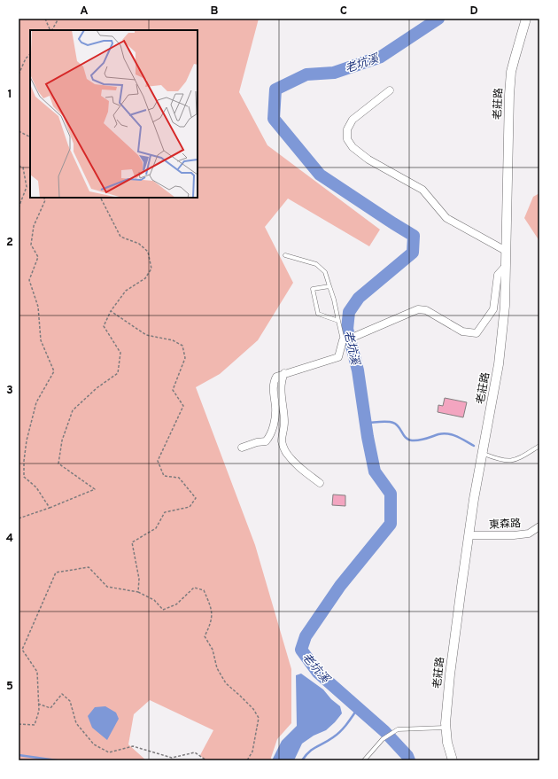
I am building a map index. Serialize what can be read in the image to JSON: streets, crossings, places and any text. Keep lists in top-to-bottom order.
{
  "streets": {
    "street": ["老莊路", "東森路"]
  },
  "crossings": [
    ["老莊路", "東森路"]
  ],
  "water": ["老坑溪"],
  "grid": {
    "columns": [
      "A",
      "B",
      "C",
      "D"
    ],
    "rows": [
      "1",
      "2",
      "3",
      "4",
      "5"
    ]
  }
}
